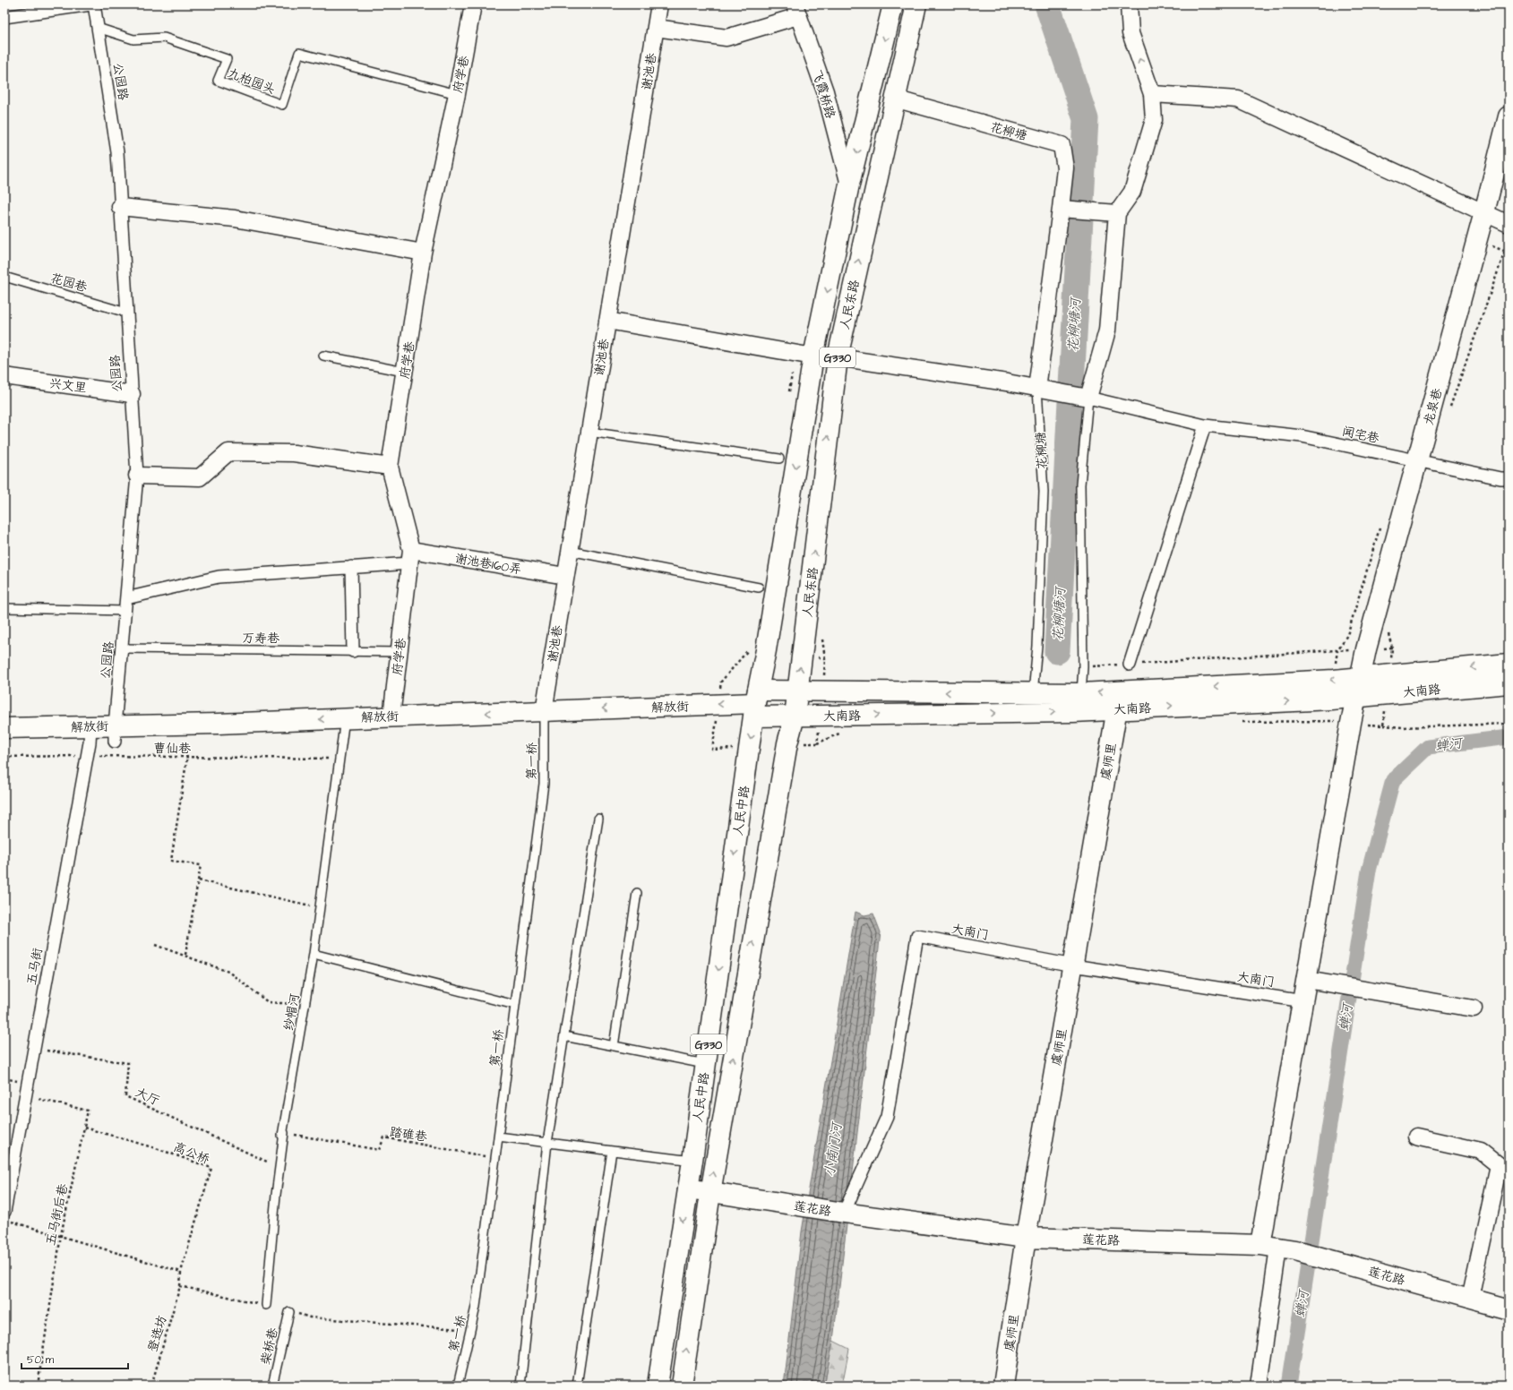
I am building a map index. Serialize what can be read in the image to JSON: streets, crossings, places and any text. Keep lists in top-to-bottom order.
{
  "streets": {
    "main road": [
      "人民东路",
      "G330",
      "龙泉巷",
      "大南路",
      "解放街",
      "虞师里",
      "人民中路",
      "莲花路"
    ],
    "street": [
      "谢池巷",
      "府学巷",
      "公园路",
      "飞霞桥路",
      "花柳塘",
      "兴文里",
      "闻宅巷",
      "谢池巷160弄",
      "大南门",
      "五马街"
    ],
    "lane": [
      "九柏园头",
      "花园巷",
      "万寿巷",
      "第一桥",
      "纱帽河",
      "柴桥巷"
    ],
    "path": [
      "曹仙巷",
      "大厅",
      "踏碓巷",
      "高公桥",
      "五马街后巷",
      "登选坊"
    ]
  },
  "crossings": [
    ["谢池巷", "谢池巷160弄"],
    ["谢池巷", "解放街"],
    ["谢池巷", "第一桥"],
    ["府学巷", "九柏园头"],
    ["府学巷", "谢池巷160弄"],
    ["府学巷", "万寿巷"],
    ["府学巷", "解放街"],
    ["九柏园头", "公园路"],
    ["公园路", "花园巷"],
    ["公园路", "兴文里"],
    ["公园路", "万寿巷"],
    ["公园路", "解放街"],
    ["飞霞桥路", "人民东路"],
    ["花柳塘", "人民东路"],
    ["花柳塘", "大南路"],
    ["人民东路", "大南路"],
    ["人民东路", "解放街"],
    ["人民东路", "人民中路"],
    ["龙泉巷", "闻宅巷"],
    ["龙泉巷", "大南路"],
    ["大南路", "解放街"],
    ["大南路", "虞师里"],
    ["大南路", "人民中路"],
    ["解放街", "第一桥"],
    ["解放街", "人民中路"],
    ["解放街", "五马街"],
    ["解放街", "纱帽河"],
    ["曹仙巷", "五马街"],
    ["曹仙巷", "纱帽河"],
    ["第一桥", "踏碓巷"],
    ["虞师里", "大南门"],
    ["虞师里", "莲花路"],
    ["人民中路", "莲花路"],
    ["大南门", "莲花路"],
    ["五马街", "大厅"],
    ["五马街", "五马街后巷"],
    ["纱帽河", "大厅"],
    ["纱帽河", "踏碓巷"],
    ["高公桥", "五马街后巷"],
    ["高公桥", "登选坊"]
  ],
  "one_way": ["解放街"],
  "water": ["花柳塘河", "蝉河", "小南门河"],
  "scale_bar": "50 m"
}
